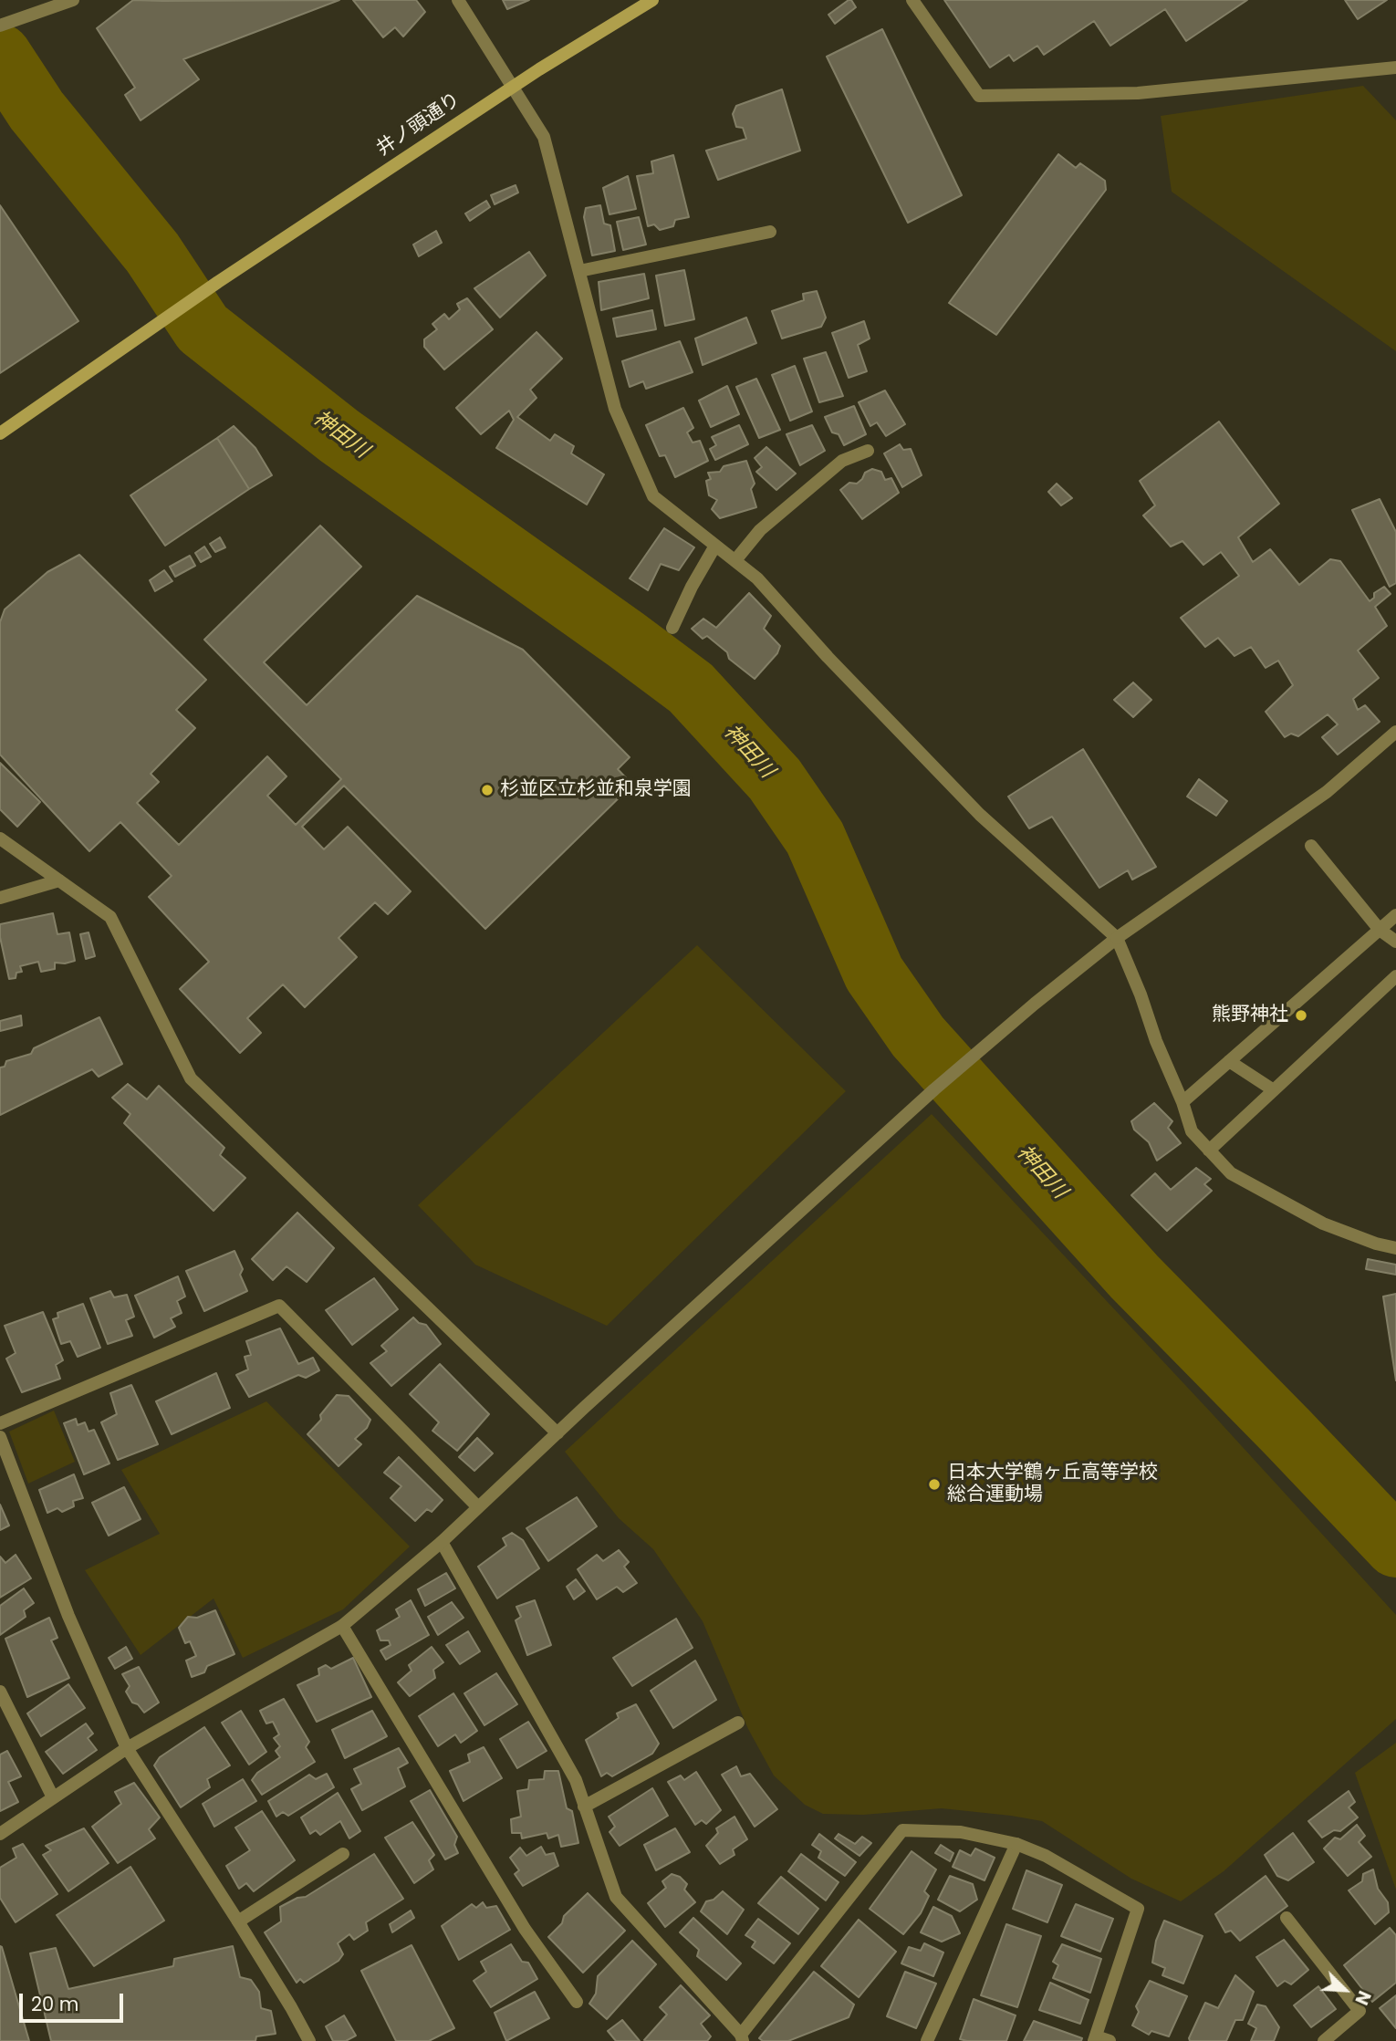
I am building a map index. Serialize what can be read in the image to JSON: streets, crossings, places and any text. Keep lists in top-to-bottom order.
{
  "streets": {
    "main road": ["井ノ頭通り"]
  },
  "water": ["神田川"],
  "places": ["杉並区立杉並和泉学園", "熊野神社", "日本大学鶴ヶ丘高等学校 総合運動場"],
  "scale_bar": "20 m",
  "north": "bottom right"
}
